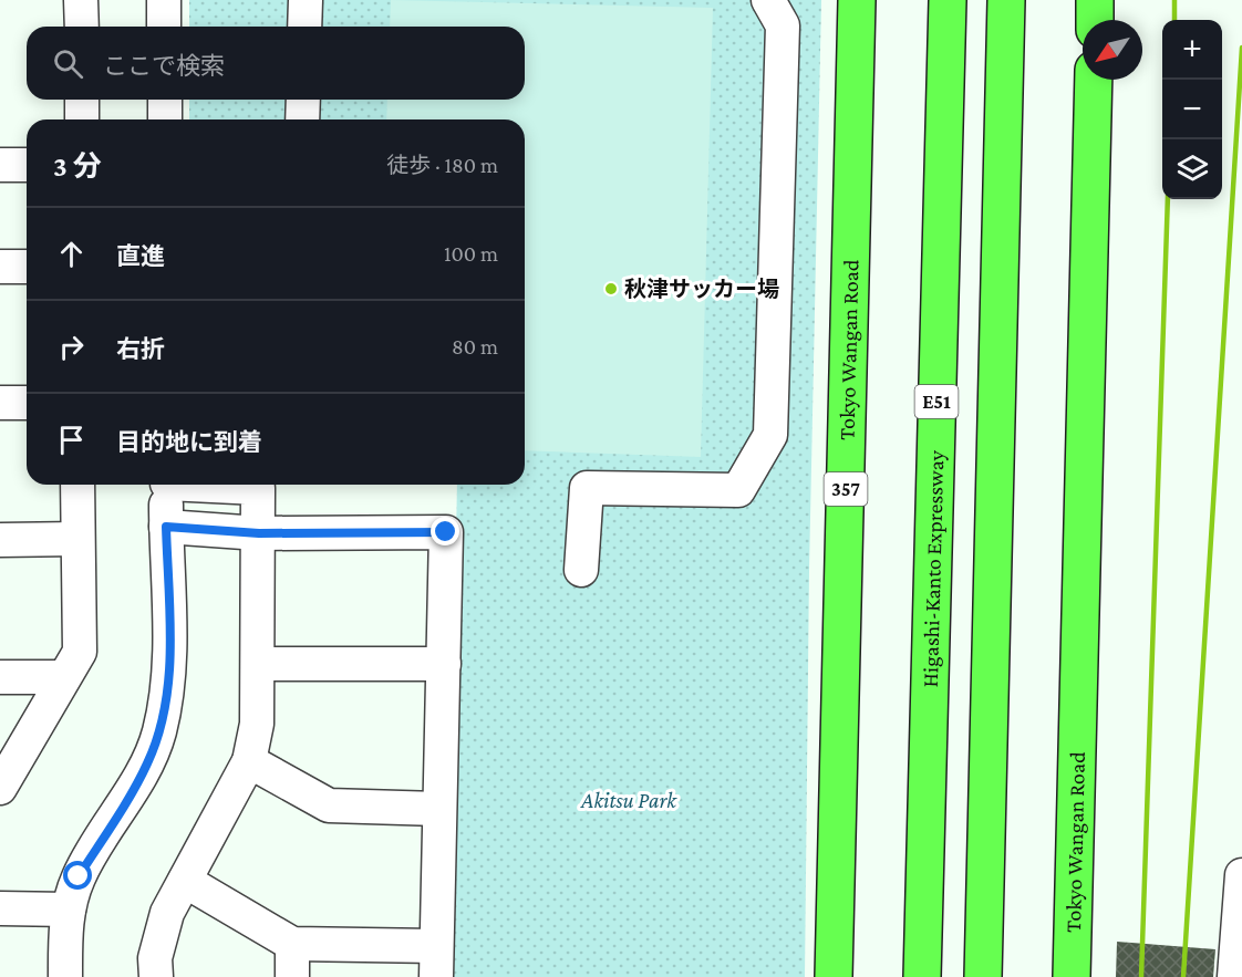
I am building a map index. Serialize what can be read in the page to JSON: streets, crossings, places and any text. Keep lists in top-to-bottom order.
{
  "streets": {
    "highway": [
      "Tokyo Wangan Road",
      "E51",
      "357",
      "Higashi-Kanto Expressway"
    ]
  },
  "parks": ["Akitsu Park"],
  "places": ["秋津サッカー場"],
  "north": "bottom left",
  "page": {
    "map_buttons": ["+", "−"],
    "search": "ここで検索",
    "heading": ["3 分", "徒歩 · 180 m"],
    "list": [
      ["直進", "100 m"],
      ["右折", "80 m"],
      "目的地に到着"
    ]
  }
}
